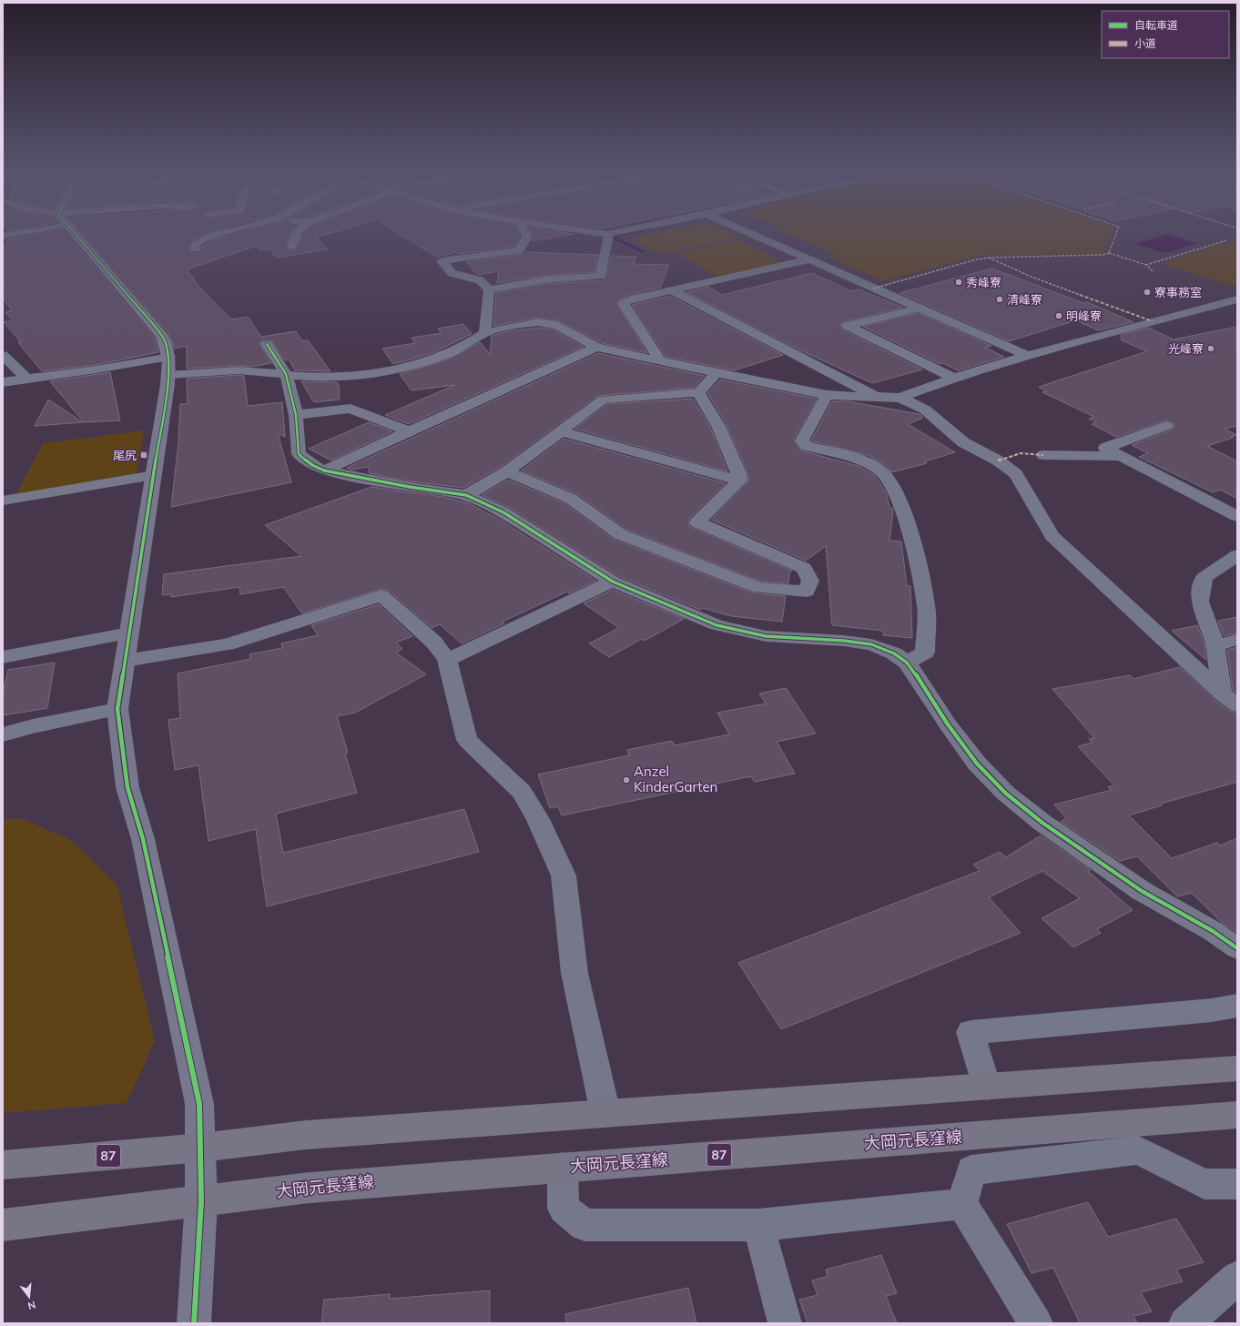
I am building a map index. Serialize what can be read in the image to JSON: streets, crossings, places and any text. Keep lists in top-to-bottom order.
{
  "streets": {
    "main road": ["大岡元長窪線", "87"]
  },
  "places": {
    "other": [
      "秀峰寮",
      "寮事務室",
      "清峰寮",
      "明峰寮",
      "光峰寮",
      "Anzel KinderGarten"
    ],
    "transit": ["尾尻"]
  },
  "legend": ["自転車道", "小道"],
  "north": "bottom"
}
